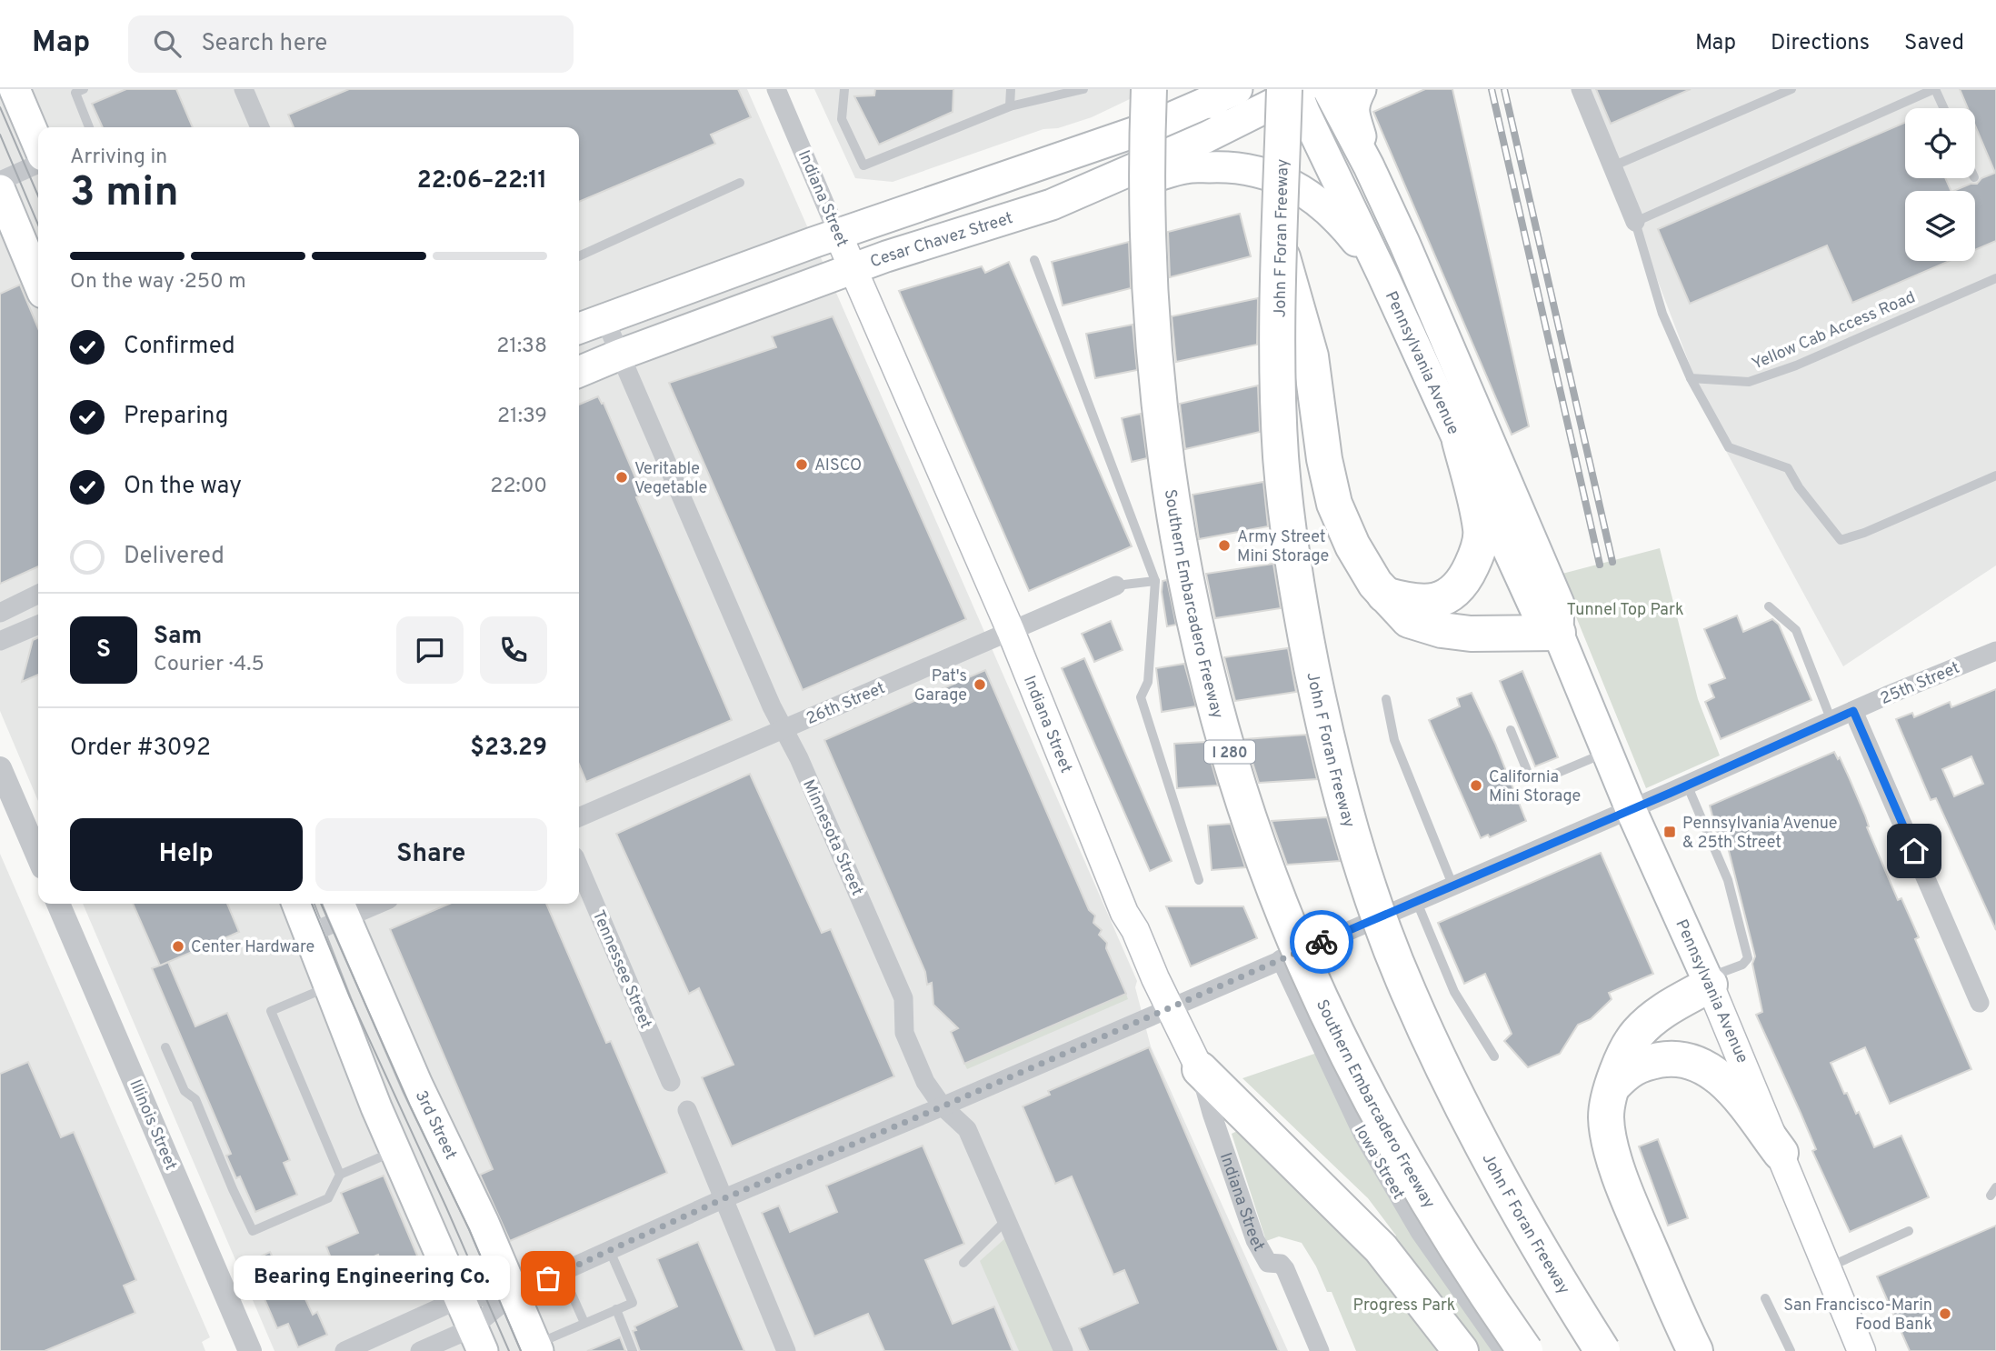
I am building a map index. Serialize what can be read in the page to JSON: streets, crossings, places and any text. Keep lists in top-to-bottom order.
{
  "streets": {
    "highway": ["John F Foran Freeway", "Southern Embarcadero Freeway", "I 280"],
    "main road": [
      "Indiana Street",
      "Cesar Chavez Street",
      "Pennsylvania Avenue",
      "3rd Street"
    ],
    "street": [
      "25th Street",
      "26th Street",
      "Minnesota Street",
      "Tennessee Street",
      "Illinois Street",
      "Iowa Street"
    ],
    "lane": ["Yellow Cab Access Road"]
  },
  "crossings": [
    ["Indiana Street", "Cesar Chavez Street"],
    ["Indiana Street", "25th Street"],
    ["Indiana Street", "26th Street"],
    ["John F Foran Freeway", "Cesar Chavez Street"],
    ["John F Foran Freeway", "Pennsylvania Avenue"],
    ["Cesar Chavez Street", "Pennsylvania Avenue"],
    ["Cesar Chavez Street", "Minnesota Street"],
    ["Pennsylvania Avenue", "25th Street"],
    ["25th Street", "Minnesota Street"],
    ["25th Street", "3rd Street"],
    ["25th Street", "Iowa Street"],
    ["26th Street", "Minnesota Street"]
  ],
  "parks": ["Tunnel Top Park", "Progress Park"],
  "places": {
    "other": [
      "AISCO",
      "Veritable Vegetable",
      "Army Street Mini Storage",
      "Pat's Garage",
      "California Mini Storage",
      "Center Hardware",
      "Bearing Engineering Co.",
      "San Francisco-Marin Food Bank"
    ],
    "transit": ["Pennsylvania Avenue & 25th Street"]
  },
  "page": {
    "header": "Map",
    "search": "Search here",
    "nav": ["Map", "Directions", "Saved"],
    "heading": ["3 min", "Arriving in", "22:06–22:11"],
    "panel": [
      "Sam",
      "Courier · 4.5",
      "Order #3092",
      "$23.29"
    ],
    "bar": "On the way · 250 m",
    "list": [
      ["Confirmed", "21:38"],
      ["Preparing", "21:39"],
      ["On the way", "22:00"],
      "Delivered"
    ],
    "round": "S",
    "buttons": ["Help", "Share"],
    "bubble": "Bearing Engineering Co."
  }
}
